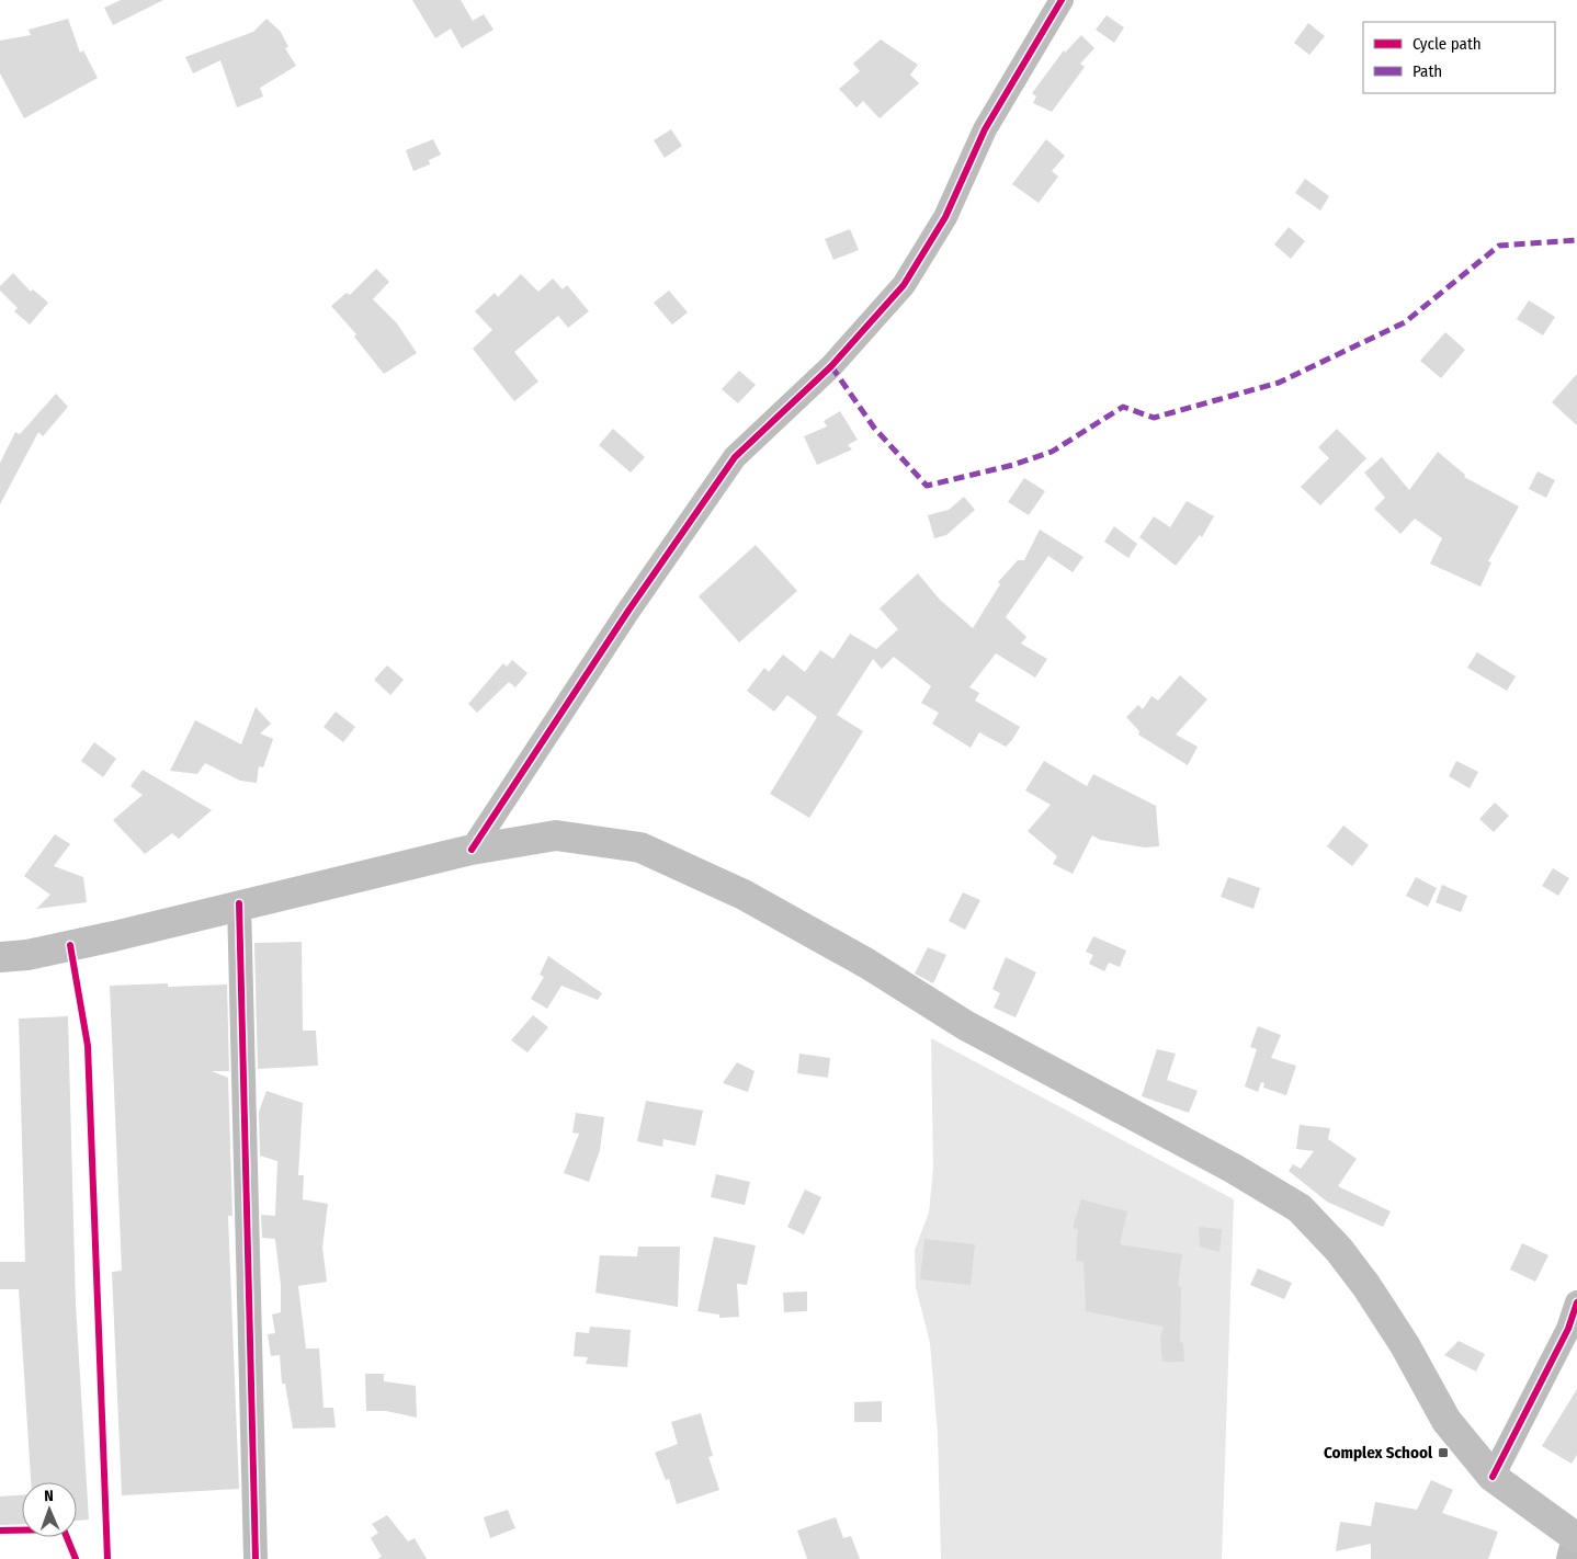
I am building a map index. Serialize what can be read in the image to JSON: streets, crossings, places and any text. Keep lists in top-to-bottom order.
{
  "places": {
    "transit": ["Complex School"]
  },
  "legend": ["Cycle path", "Path"],
  "north": "top"
}
